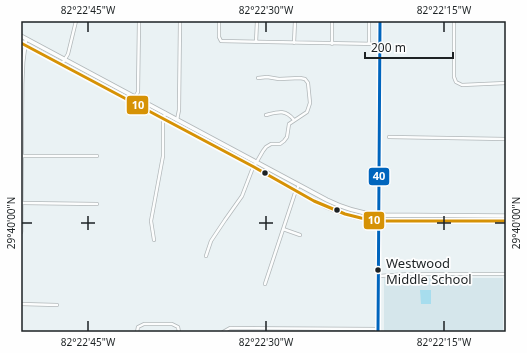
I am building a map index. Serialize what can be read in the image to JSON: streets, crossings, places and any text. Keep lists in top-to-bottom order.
{
  "places": ["Westwood Middle School"],
  "lines": ["transit line 40", "transit line 10"],
  "scale_bar": "200 m",
  "coordinates": [
    "82°22'45\"W",
    "82°22'30\"W",
    "82°22'15\"W",
    "29°40'00\"N"
  ]
}
